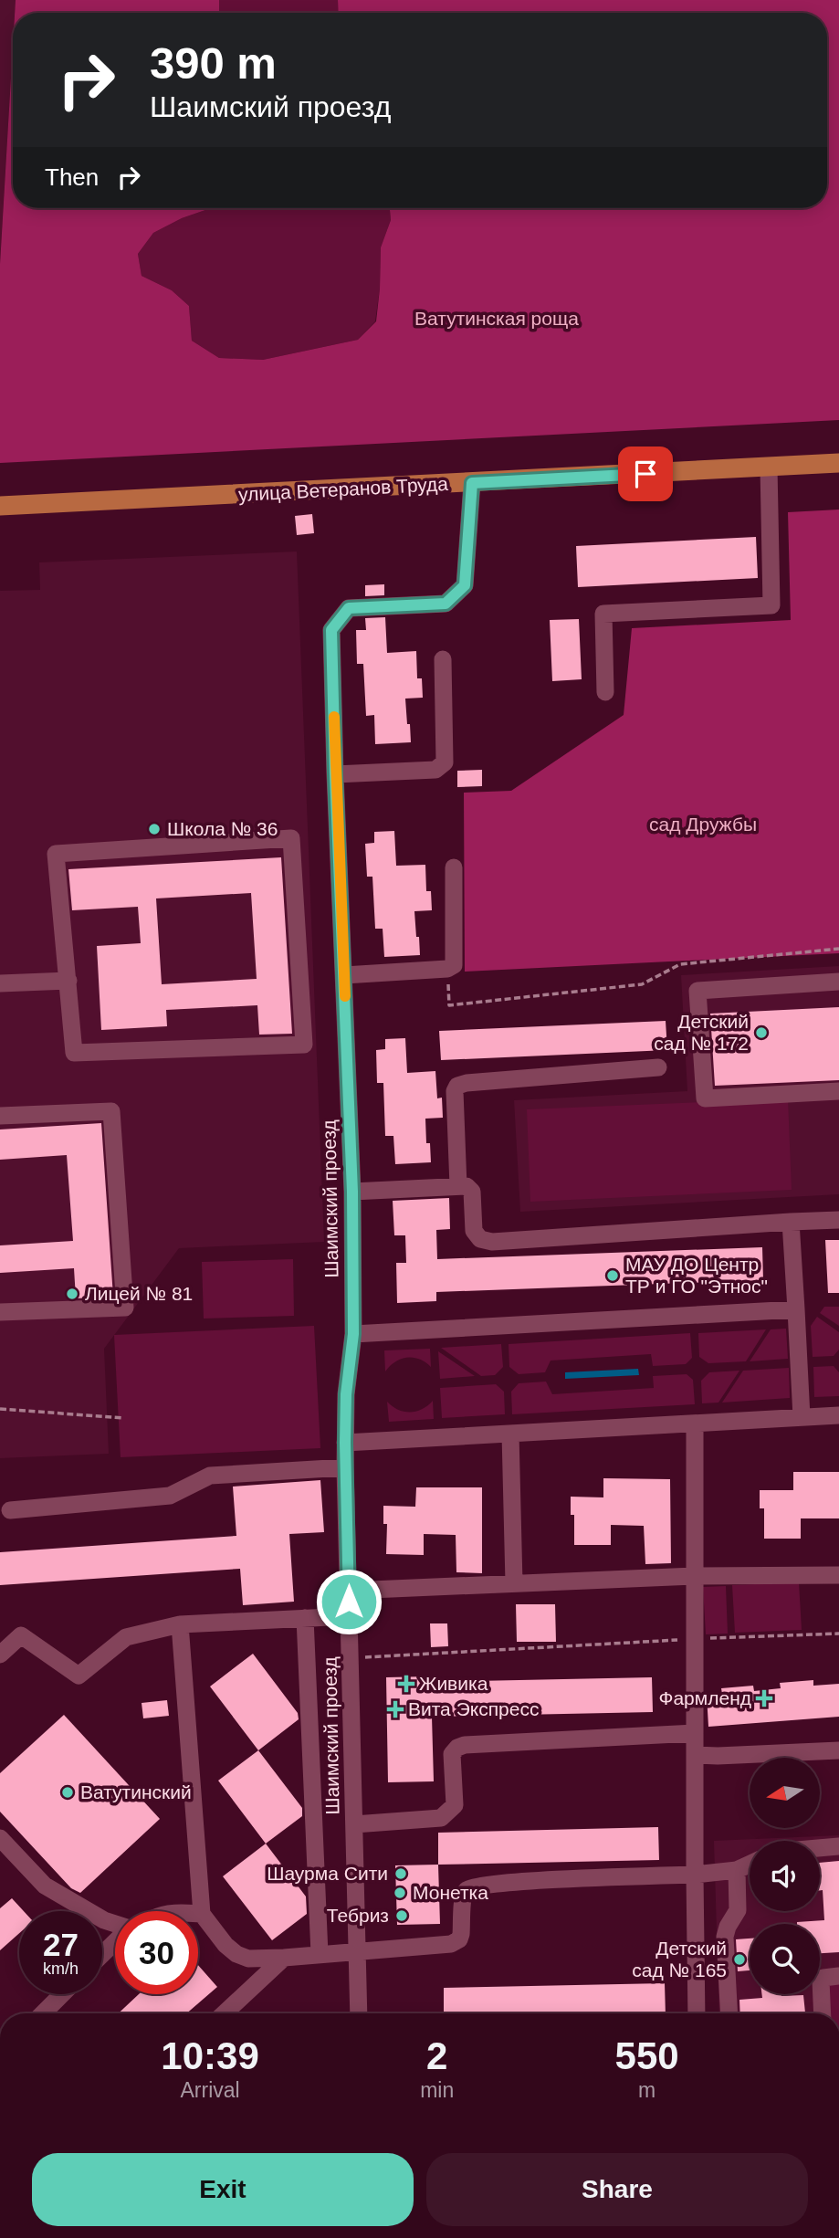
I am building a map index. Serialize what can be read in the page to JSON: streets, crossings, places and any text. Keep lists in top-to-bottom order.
{
  "streets": {
    "main road": ["улица Ветеранов Труда"],
    "street": ["Шаимский проезд"]
  },
  "crossings": [
    ["улица Ветеранов Труда", "Шаимский проезд"]
  ],
  "parks": ["Ватутинская роща", "сад Дружбы"],
  "places": {
    "other": [
      "Школа № 36",
      "Детский сад № 172",
      "МАУ ДО Центр ТР и ГО \"Этнос\"",
      "Лицей № 81",
      "Ватутинский",
      "Шаурма Сити",
      "Монетка",
      "Тебриз",
      "Детский сад № 165"
    ],
    "health": ["Живика", "Фармленд", "Вита Экспресс"]
  },
  "north": "left",
  "page": {
    "turn": ["390 m", "Шаимский проезд"],
    "then": "Then",
    "speed": "27 km/h",
    "limit": "30",
    "eta": [
      "10:39",
      "Arrival",
      "2",
      "min",
      "550",
      "m"
    ],
    "buttons": ["Exit", "Share"]
  }
}
